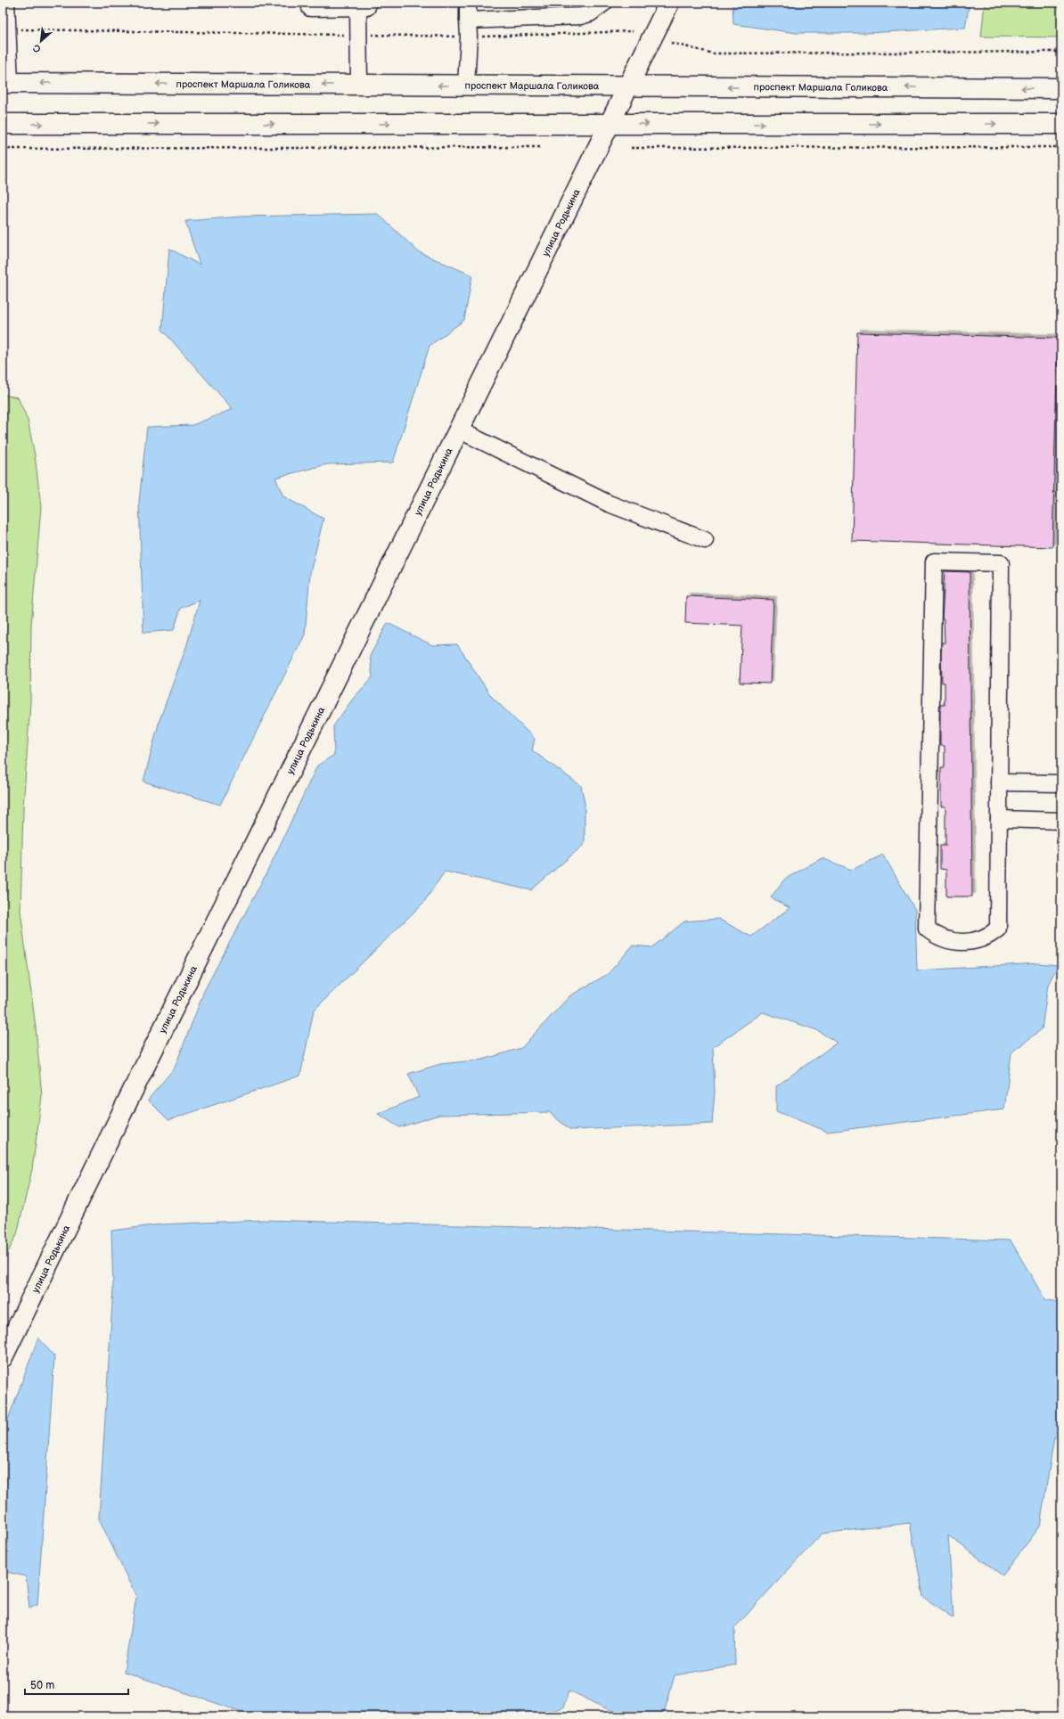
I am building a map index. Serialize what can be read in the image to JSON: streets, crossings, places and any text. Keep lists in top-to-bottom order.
{
  "streets": {
    "main road": ["проспект Маршала Голикова", "улица Родькина"]
  },
  "crossings": [
    ["проспект Маршала Голикова", "улица Родькина"]
  ],
  "scale_bar": "50 m",
  "north": "bottom left"
}
